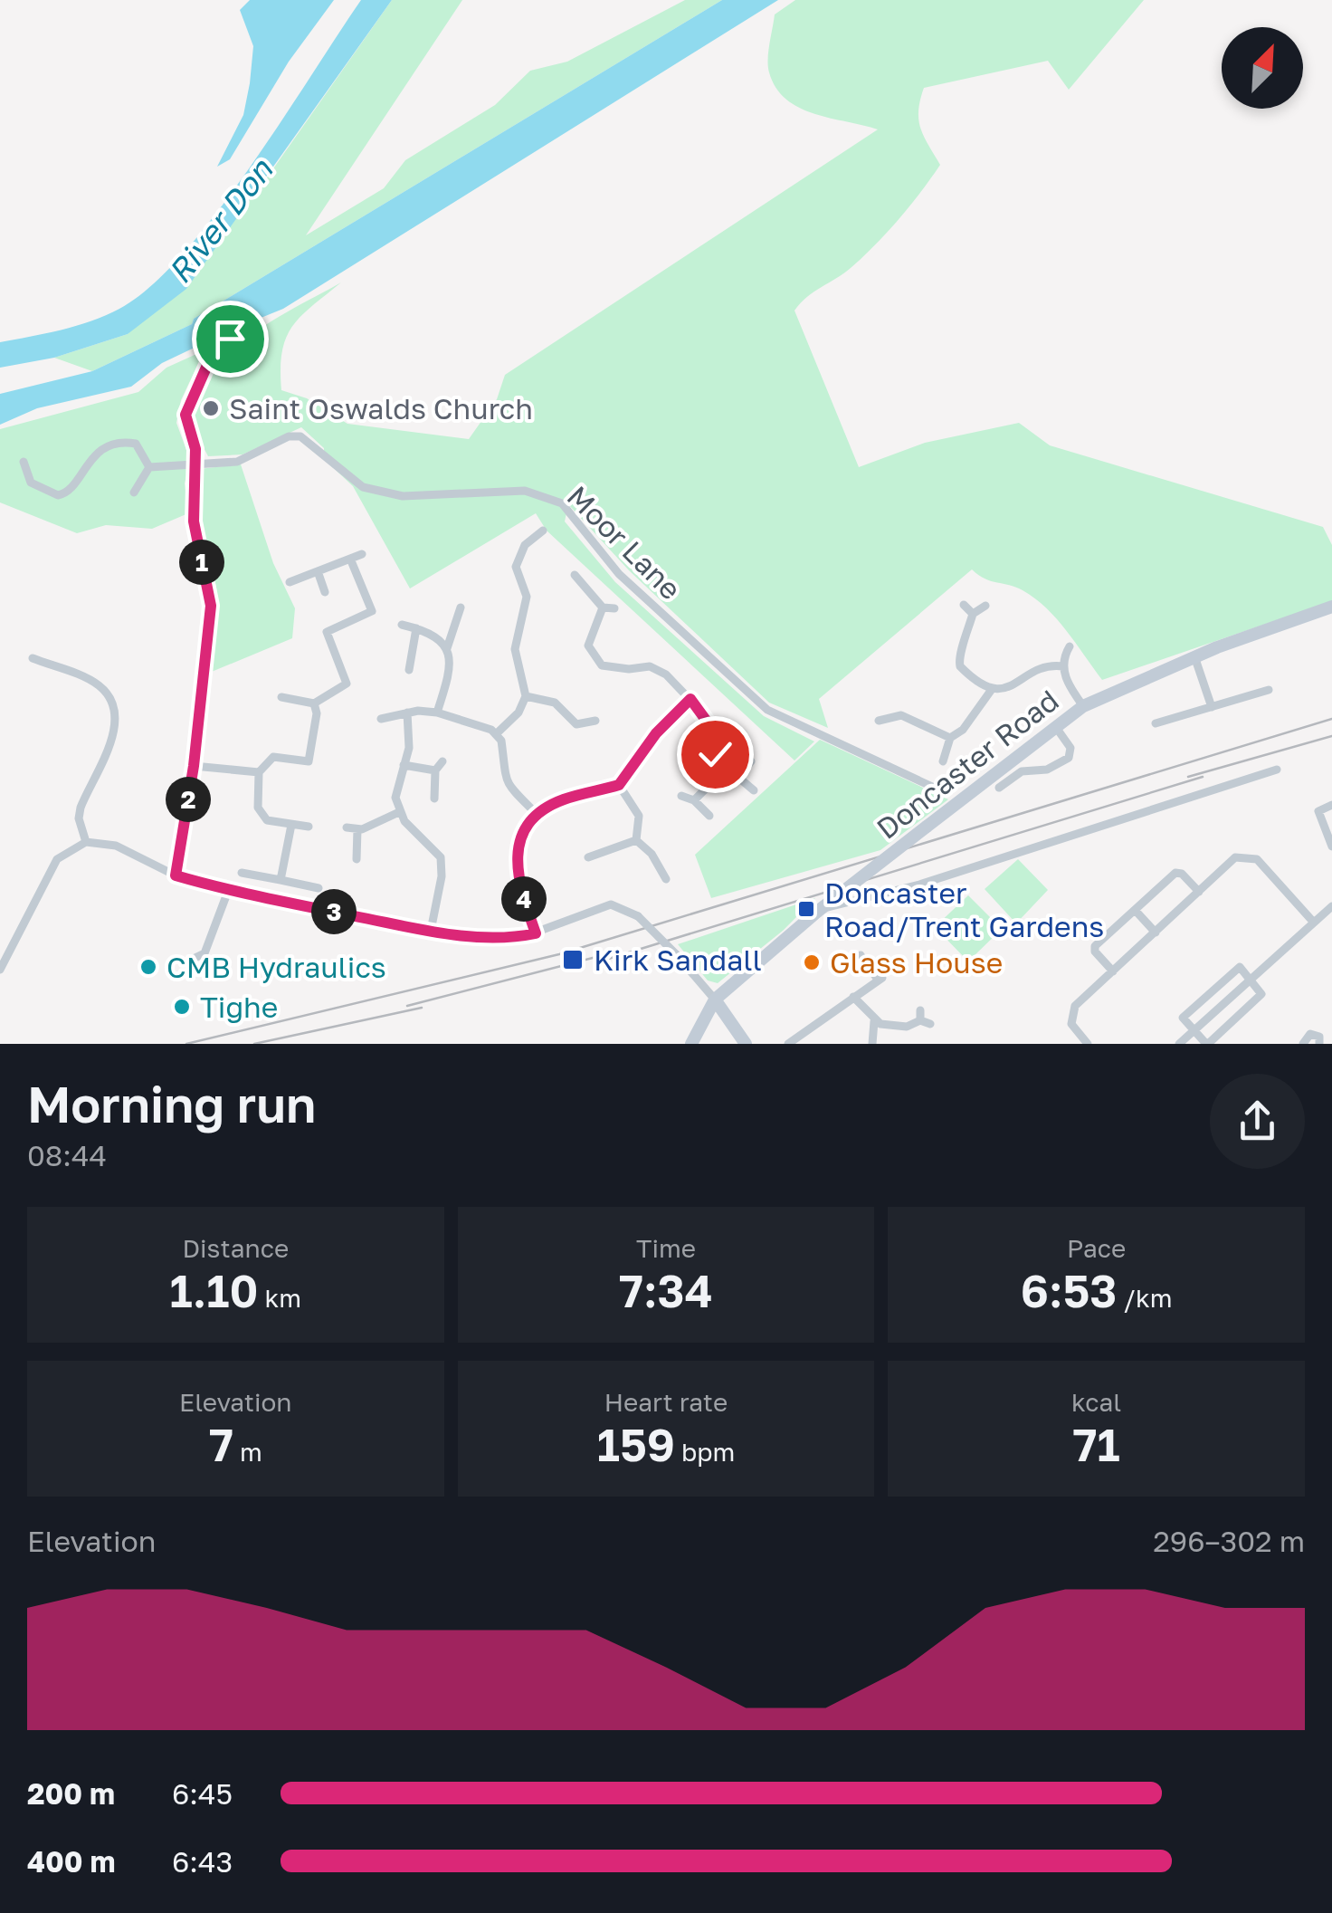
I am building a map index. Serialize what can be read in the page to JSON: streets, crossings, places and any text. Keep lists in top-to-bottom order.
{
  "streets": {
    "street": ["Moor Lane", "Doncaster Road"]
  },
  "water": ["River Don"],
  "places": {
    "other": [
      "Saint Oswalds Church",
      "Glass House",
      "CMB Hydraulics",
      "Tighe"
    ],
    "transit": ["Doncaster Road/Trent Gardens", "Kirk Sandall"]
  },
  "north": "top right",
  "page": {
    "pins": [
      "1",
      "2",
      "4",
      "3"
    ],
    "heading": ["Morning run", "08:44"],
    "stats": [
      ["Distance", "1.10 km"],
      ["Time", "7:34"],
      ["Pace", "6:53 /km"],
      ["Elevation", "7 m"],
      ["Heart rate", "159 bpm"],
      ["kcal", "71"]
    ],
    "chart": ["Elevation", "296–302 m"],
    "list": [
      {
        "name": "200 m",
        "note": "6:45"
      },
      {
        "name": "400 m",
        "note": "6:43"
      }
    ]
  }
}
